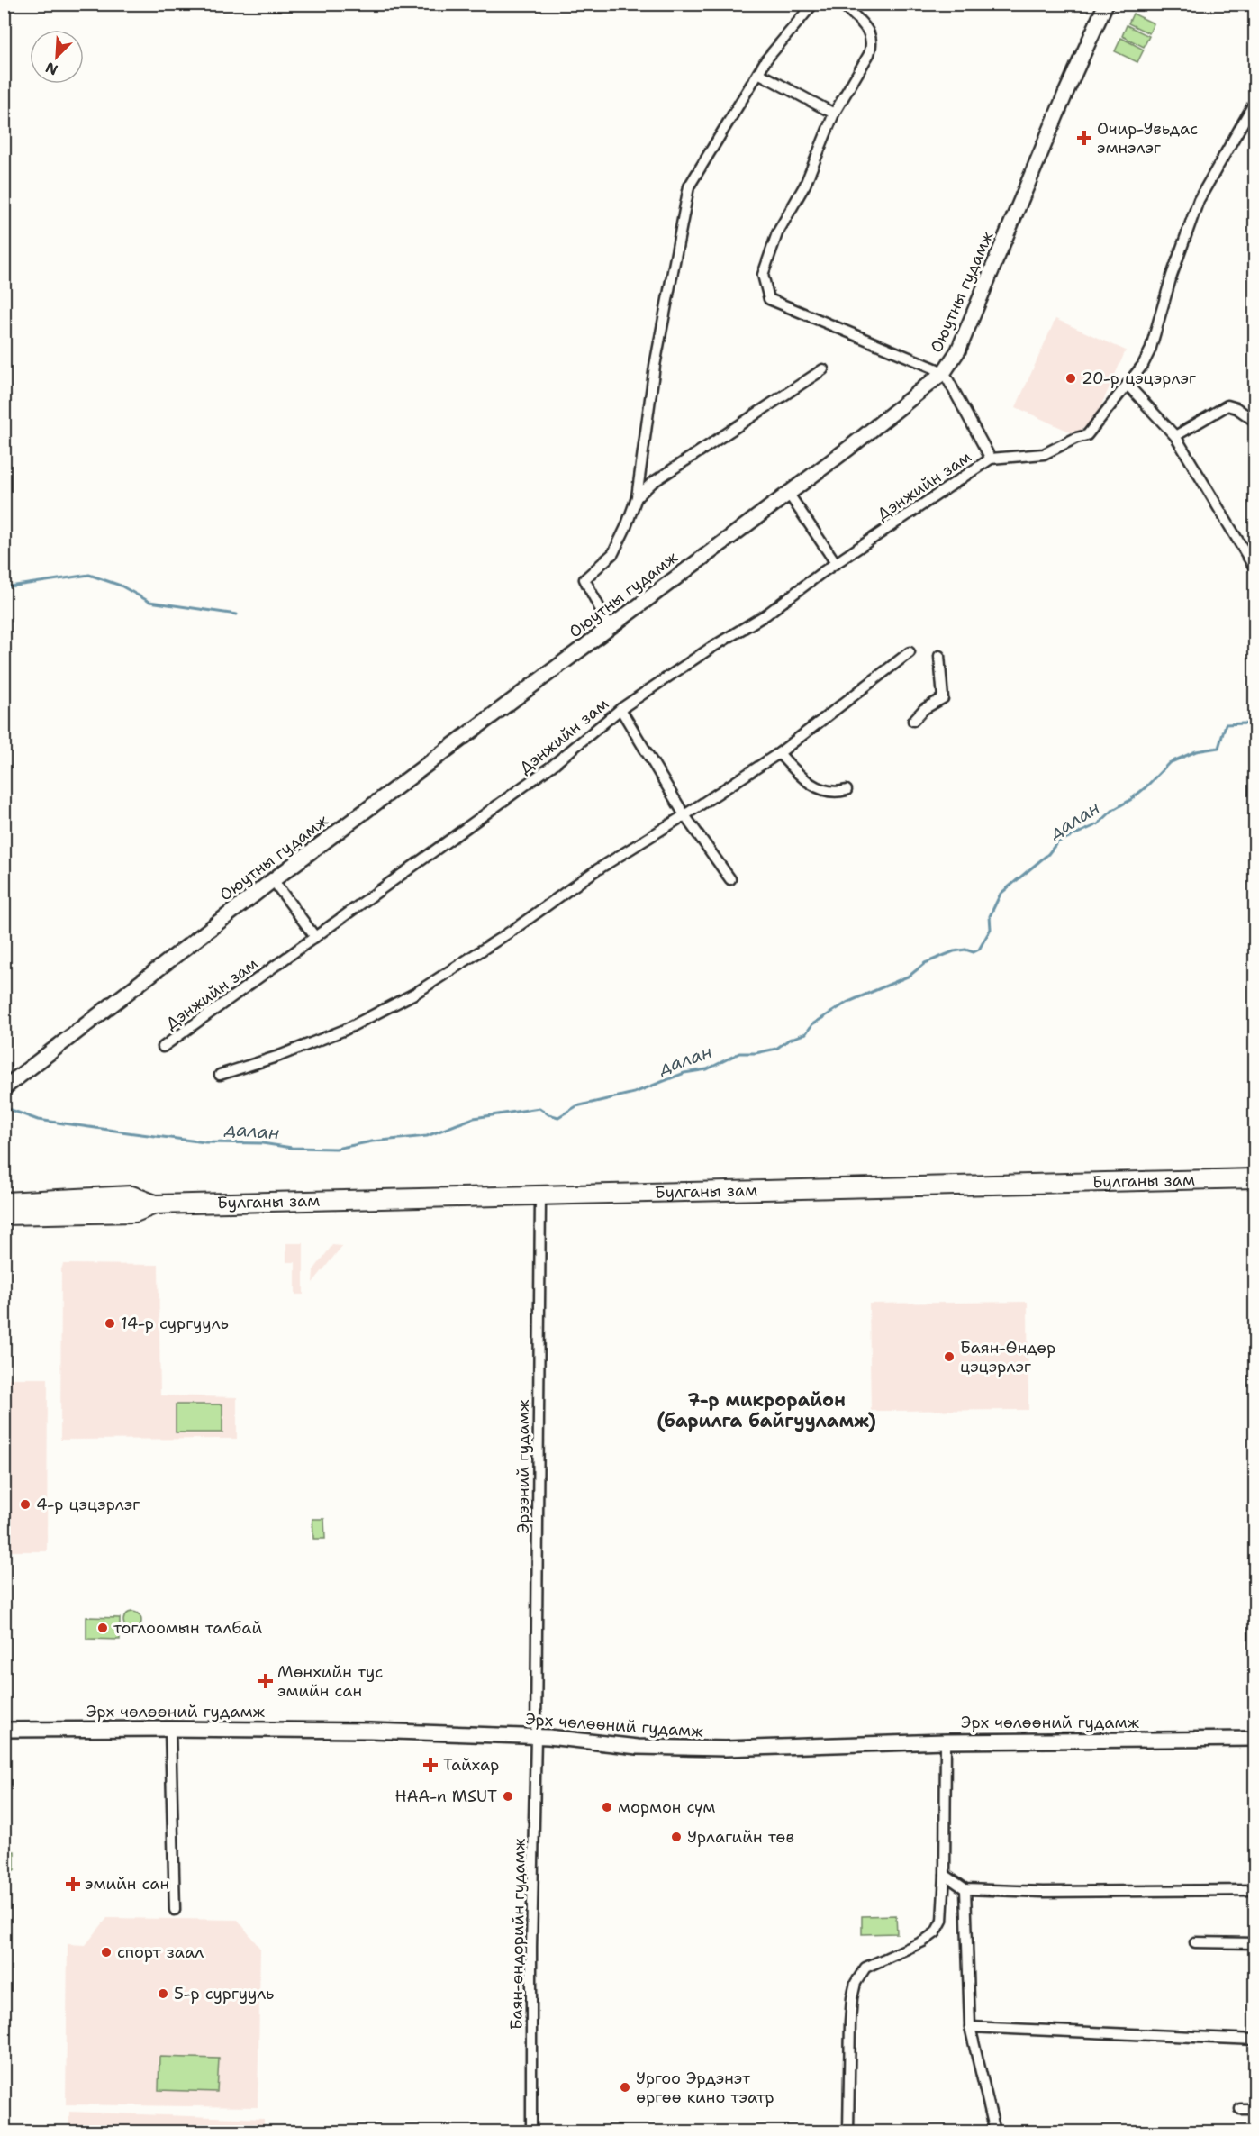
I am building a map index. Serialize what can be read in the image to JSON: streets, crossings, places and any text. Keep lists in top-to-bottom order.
{
  "streets": {
    "highway": ["Булганы зам"],
    "street": [
      "Оюутны гудамж",
      "Дэнжийн зам",
      "Эрээний гудамж",
      "Эрх чөлөөний гудамж",
      "Баян-өндорийн гудамж"
    ]
  },
  "crossings": [
    ["Булганы зам", "Эрээний гудамж"],
    ["Эрээний гудамж", "Эрх чөлөөний гудамж"],
    ["Эрээний гудамж", "Баян-өндорийн гудамж"],
    ["Эрх чөлөөний гудамж", "Баян-өндорийн гудамж"]
  ],
  "districts": ["7-р микрорайон (барилга байгууламж)"],
  "water": ["далан"],
  "places": {
    "health": [
      "Oчир-Увьдас эмнэлэг",
      "Мөнхийн тус эмийн сан",
      "Тайхар",
      "эмийн сан"
    ],
    "other": [
      "20-р цэцэрлэг",
      "14-р сургууль",
      "Баян-Өндөр цэцэрлэг",
      "4-р цэцэрлэг",
      "тоглоомын талбай",
      "HAA-n MSUT",
      "мормон сүм",
      "Урлагийн төв",
      "спорт заал",
      "5-р сургууль",
      "Ургоо Эрдэнэт өргөө кино тэатр"
    ]
  },
  "north": "bottom left"
}
